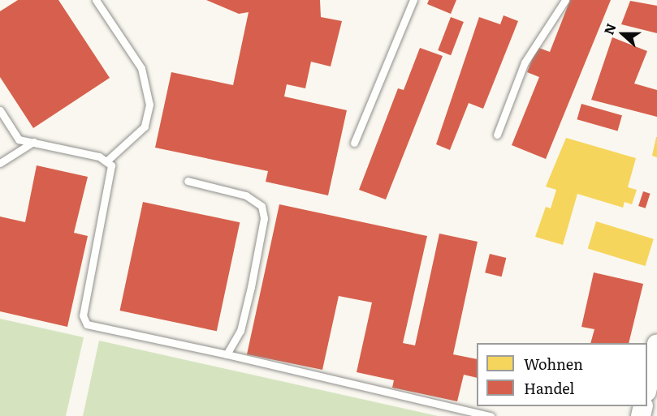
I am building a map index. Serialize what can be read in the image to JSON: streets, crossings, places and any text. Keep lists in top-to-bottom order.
{
  "legend": ["Wohnen", "Handel"],
  "north": "left"
}
